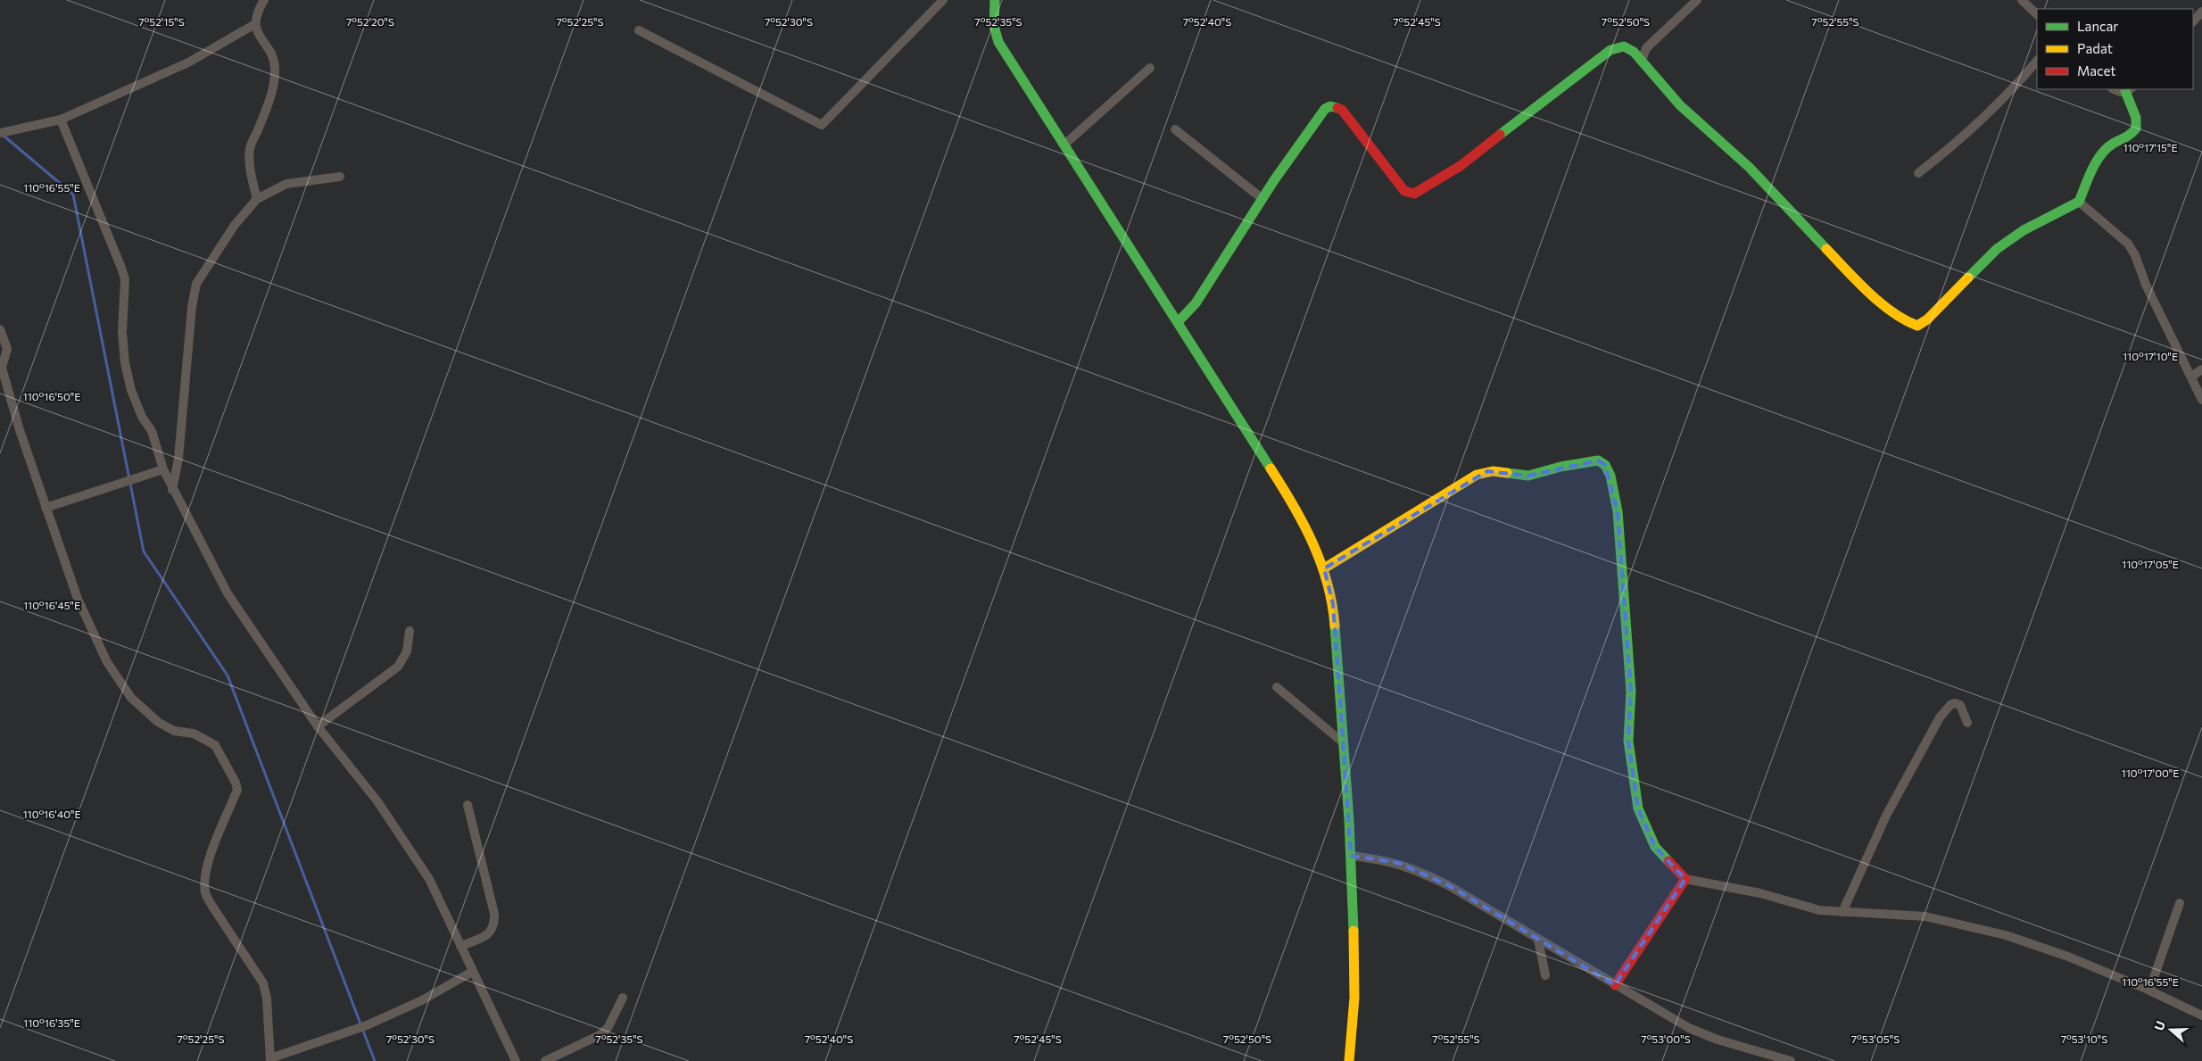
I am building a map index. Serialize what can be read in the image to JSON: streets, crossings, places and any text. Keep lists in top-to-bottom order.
{
  "legend": ["Lancar", "Padat", "Macet"],
  "north": "left",
  "coordinates": [
    "7°52'20\"S",
    "7°52'25\"S",
    "7°52'30\"S",
    "7°52'35\"S",
    "7°52'40\"S",
    "7°52'45\"S",
    "7°52'50\"S",
    "7°52'55\"S",
    "7°52'15\"S",
    "110°17'15\"E",
    "110°16'55\"E",
    "110°17'10\"E",
    "110°16'50\"E",
    "110°17'05\"E",
    "110°16'45\"E",
    "110°17'00\"E",
    "110°16'40\"E",
    "110°16'35\"E",
    "7°53'00\"S",
    "7°53'05\"S",
    "7°53'10\"S"
  ]
}
